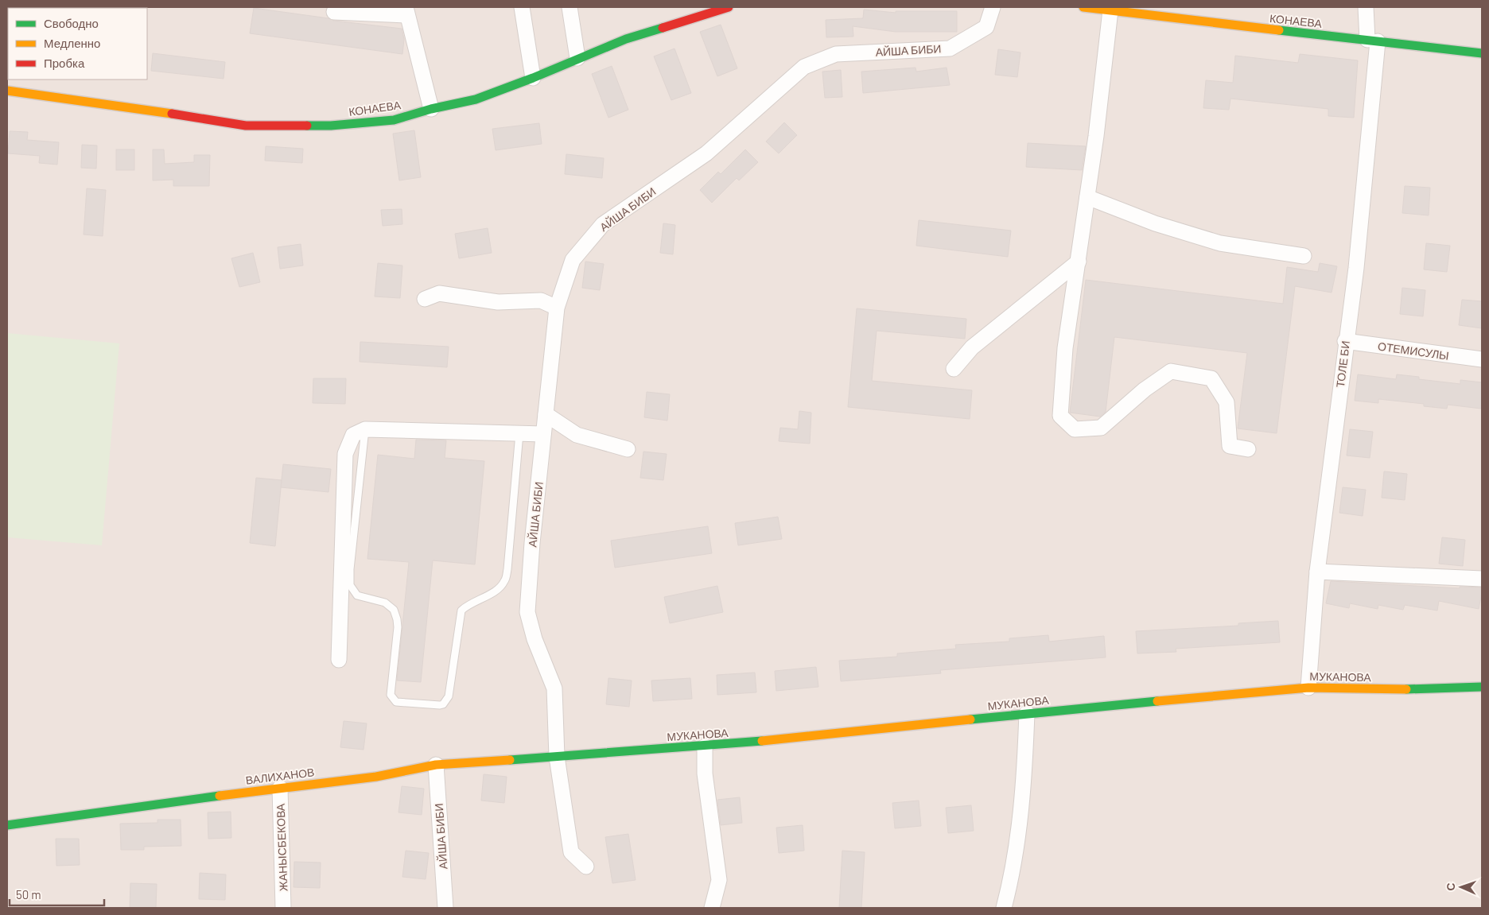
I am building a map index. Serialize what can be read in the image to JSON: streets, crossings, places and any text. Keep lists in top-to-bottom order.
{
  "streets": {
    "street": [
      "КОНАЕВА",
      "АЙША БИБИ",
      "ОТЕМИСУЛЫ",
      "ТОЛЕ БИ",
      "МУКАНОВА",
      "ВАЛИХАНОВ",
      "ЖАНЫСБЕКОВА"
    ]
  },
  "crossings": [
    ["КОНАЕВА", "ТОЛЕ БИ"],
    ["АЙША БИБИ", "МУКАНОВА"],
    ["АЙША БИБИ", "ВАЛИХАНОВ"],
    ["ОТЕМИСУЛЫ", "ТОЛЕ БИ"],
    ["ТОЛЕ БИ", "МУКАНОВА"],
    ["МУКАНОВА", "ВАЛИХАНОВ"],
    ["ВАЛИХАНОВ", "ЖАНЫСБЕКОВА"]
  ],
  "legend": ["Свободно", "Медленно", "Пробка"],
  "scale_bar": "50 m",
  "north": "left"
}
